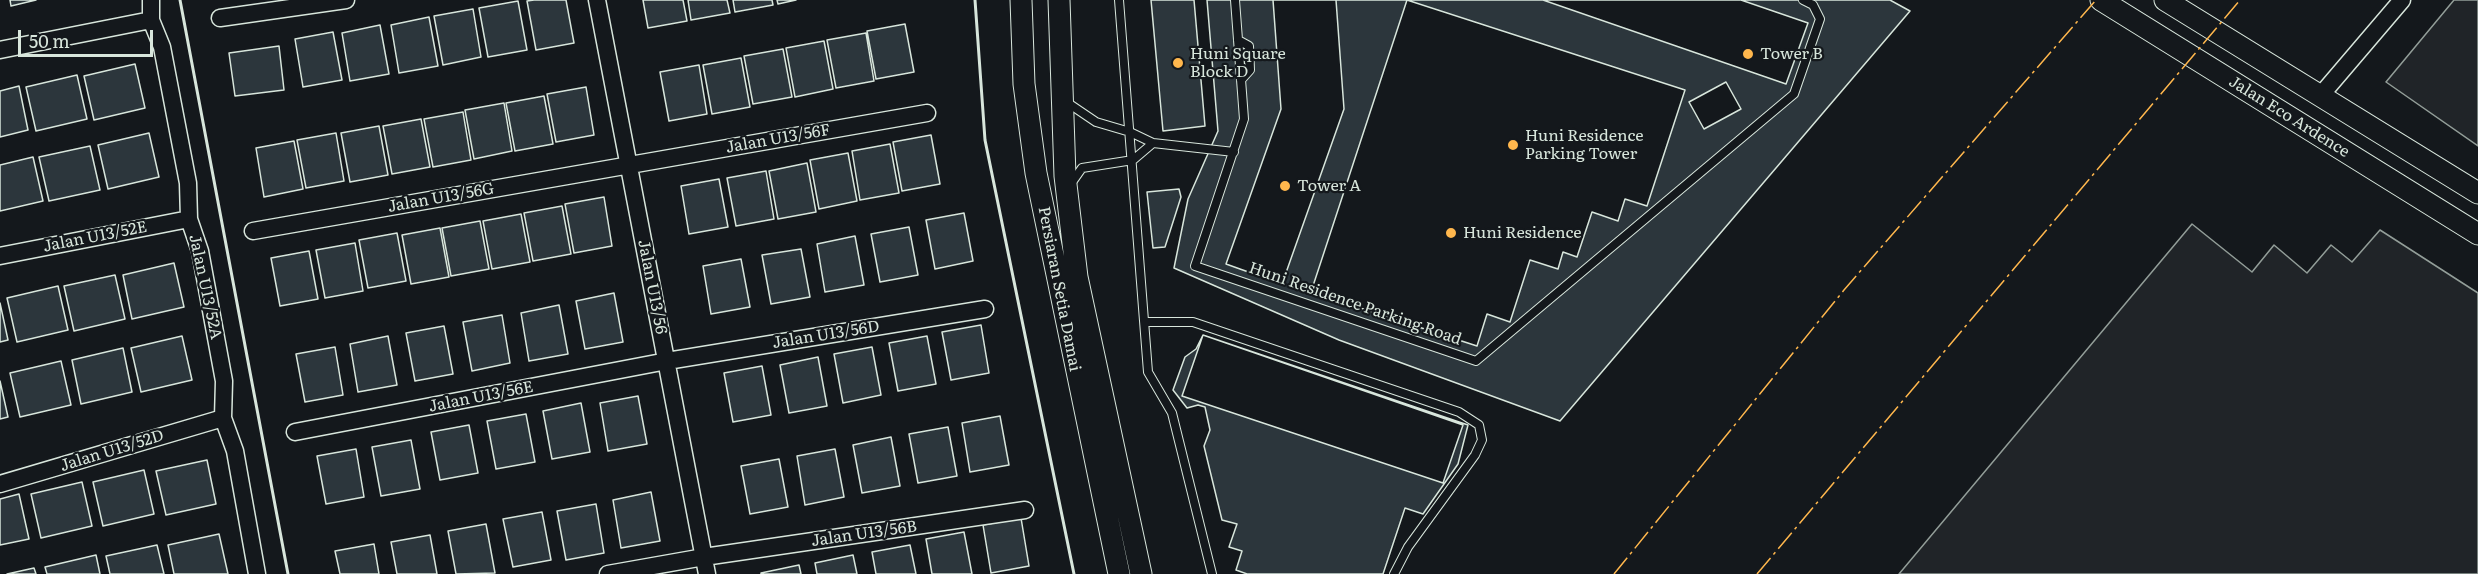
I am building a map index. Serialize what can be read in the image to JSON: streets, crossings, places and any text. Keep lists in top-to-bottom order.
{
  "streets": {
    "street": [
      "Jalan Eco Ardence",
      "Jalan U13/56F",
      "Jalan U13/56G",
      "Jalan U13/52E",
      "Jalan U13/52A",
      "Jalan U13/56",
      "Persiaran Setia Damai",
      "Jalan U13/56D",
      "Jalan U13/56E",
      "Jalan U13/52D",
      "Jalan U13/56B"
    ],
    "lane": ["Huni Residence Parking Road"]
  },
  "crossings": [
    ["Jalan U13/56F", "Jalan U13/56G"],
    ["Jalan U13/56F", "Jalan U13/56"],
    ["Jalan U13/56G", "Jalan U13/56"],
    ["Jalan U13/52E", "Jalan U13/52A"],
    ["Jalan U13/52A", "Jalan U13/52D"],
    ["Jalan U13/56", "Jalan U13/56D"],
    ["Jalan U13/56", "Jalan U13/56E"],
    ["Jalan U13/56", "Jalan U13/56B"],
    ["Jalan U13/56D", "Jalan U13/56E"]
  ],
  "places": [
    "Tower B",
    "Huni Square Block D",
    "Huni Residence Parking Tower",
    "Tower A",
    "Huni Residence"
  ],
  "scale_bar": "50 m"
}
